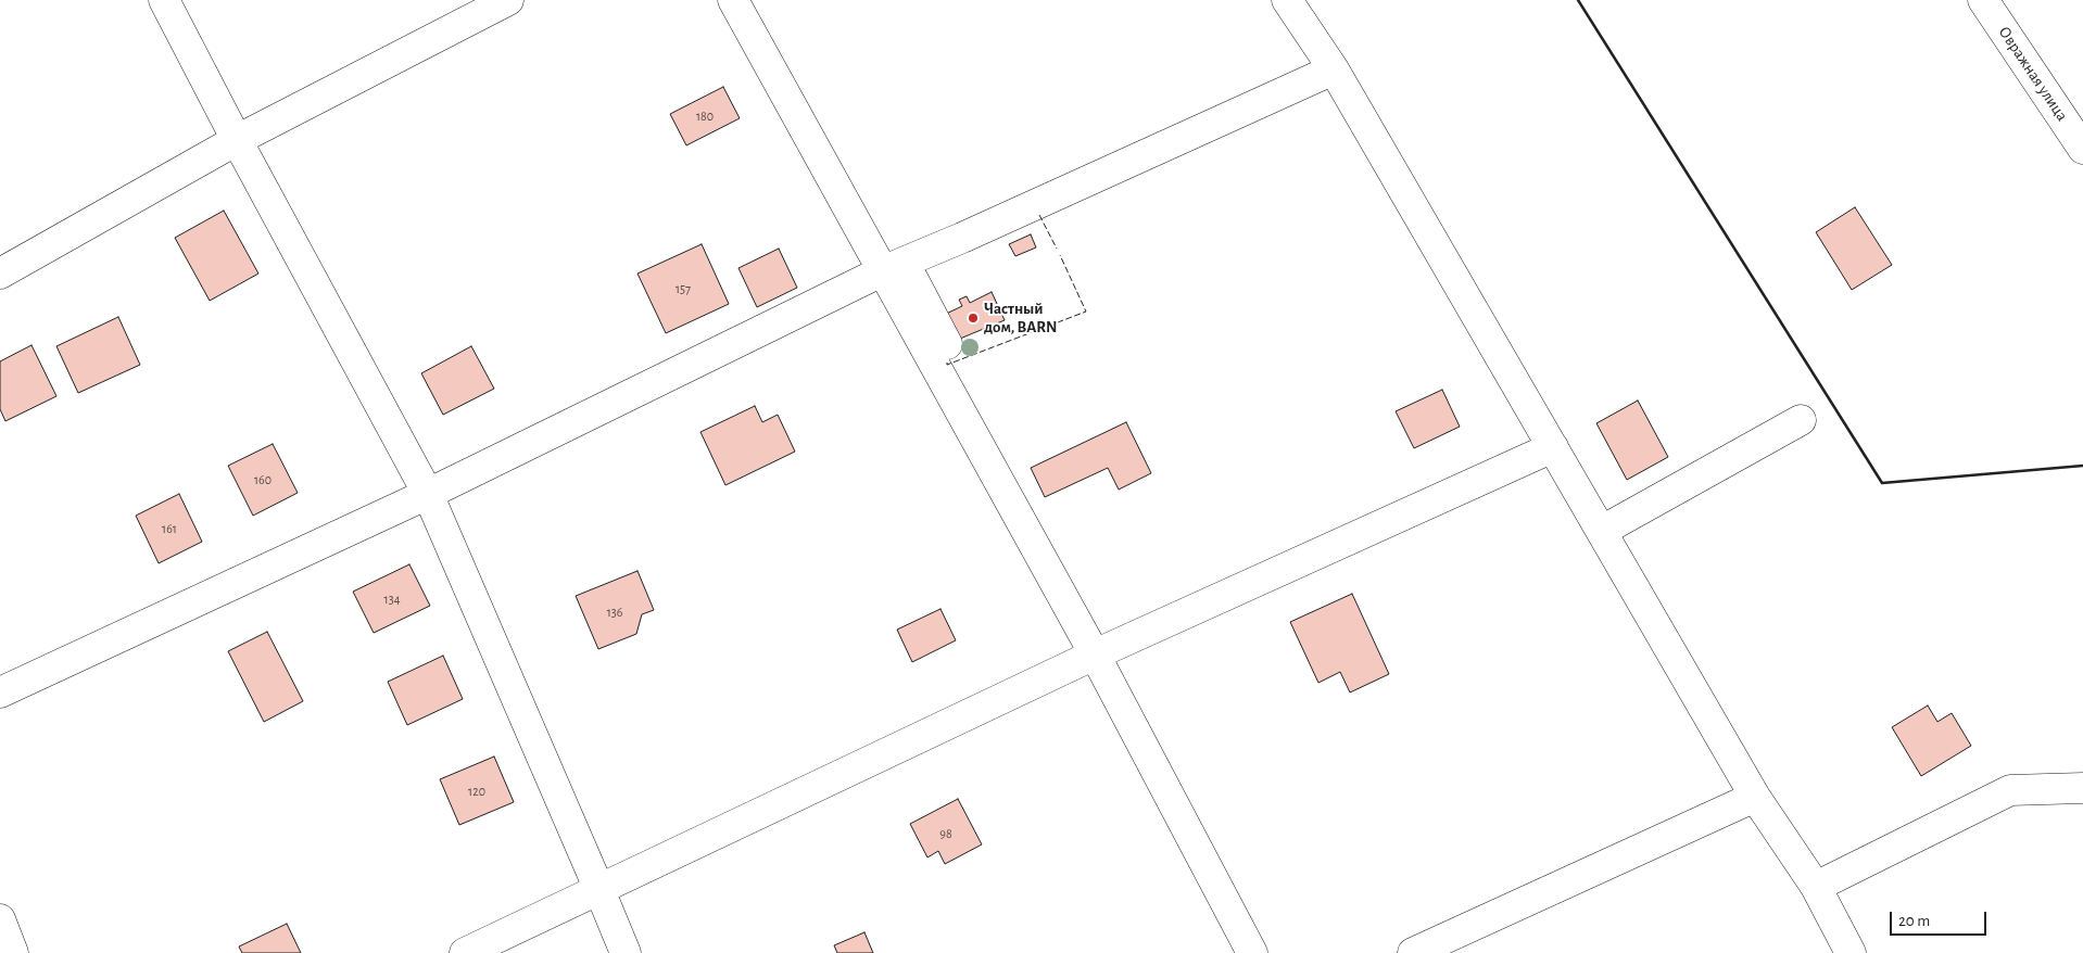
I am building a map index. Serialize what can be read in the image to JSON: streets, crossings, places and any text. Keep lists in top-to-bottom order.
{
  "streets": {
    "street": ["Овражная улица"]
  },
  "places": ["Частный дом, BARN"],
  "house_numbers": [
    "180",
    "157",
    "160",
    "161",
    "134",
    "136",
    "120",
    "98"
  ],
  "scale_bar": "20 m"
}
